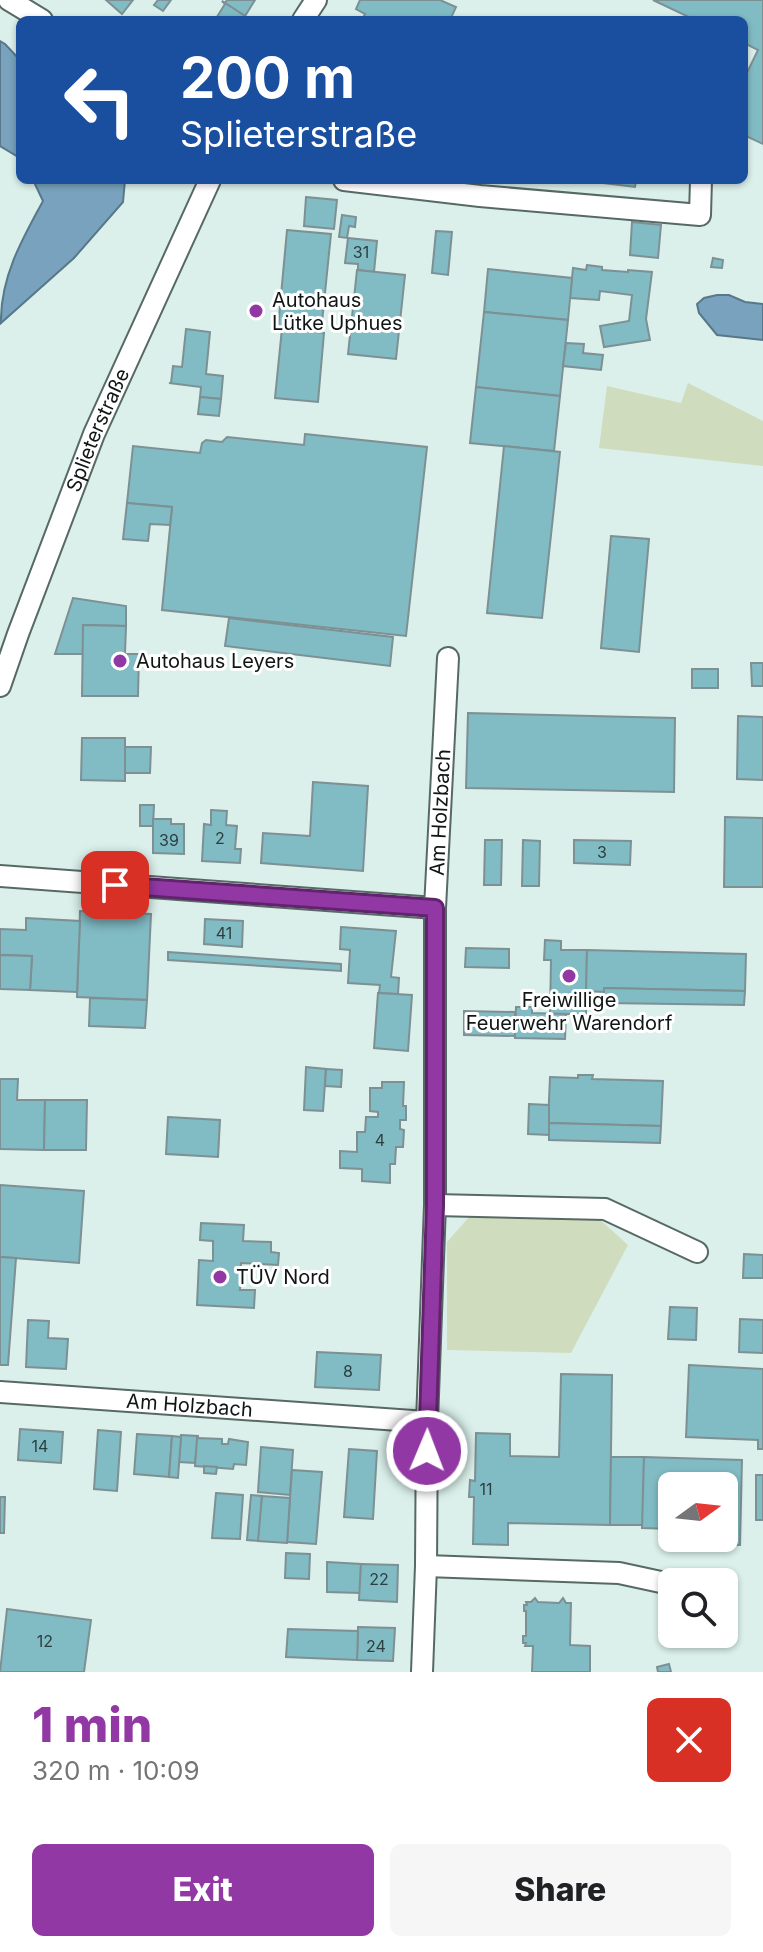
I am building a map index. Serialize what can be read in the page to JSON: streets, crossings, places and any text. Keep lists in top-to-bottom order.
{
  "streets": {
    "street": ["Splieterstraße", "Am Holzbach"]
  },
  "places": [
    "Autohaus Lütke Uphues",
    "Autohaus Leyers",
    "Freiwillige Feuerwehr Warendorf",
    "TÜV Nord"
  ],
  "house_numbers": [
    "31",
    "2",
    "39",
    "3",
    "41",
    "4",
    "8",
    "14",
    "11",
    "22",
    "12",
    "24"
  ],
  "north": "right",
  "page": {
    "turn": ["200 m", "Splieterstraße"],
    "heading": ["1 min", "320 m · 10:09"],
    "buttons": ["Exit", "Share"]
  }
}
